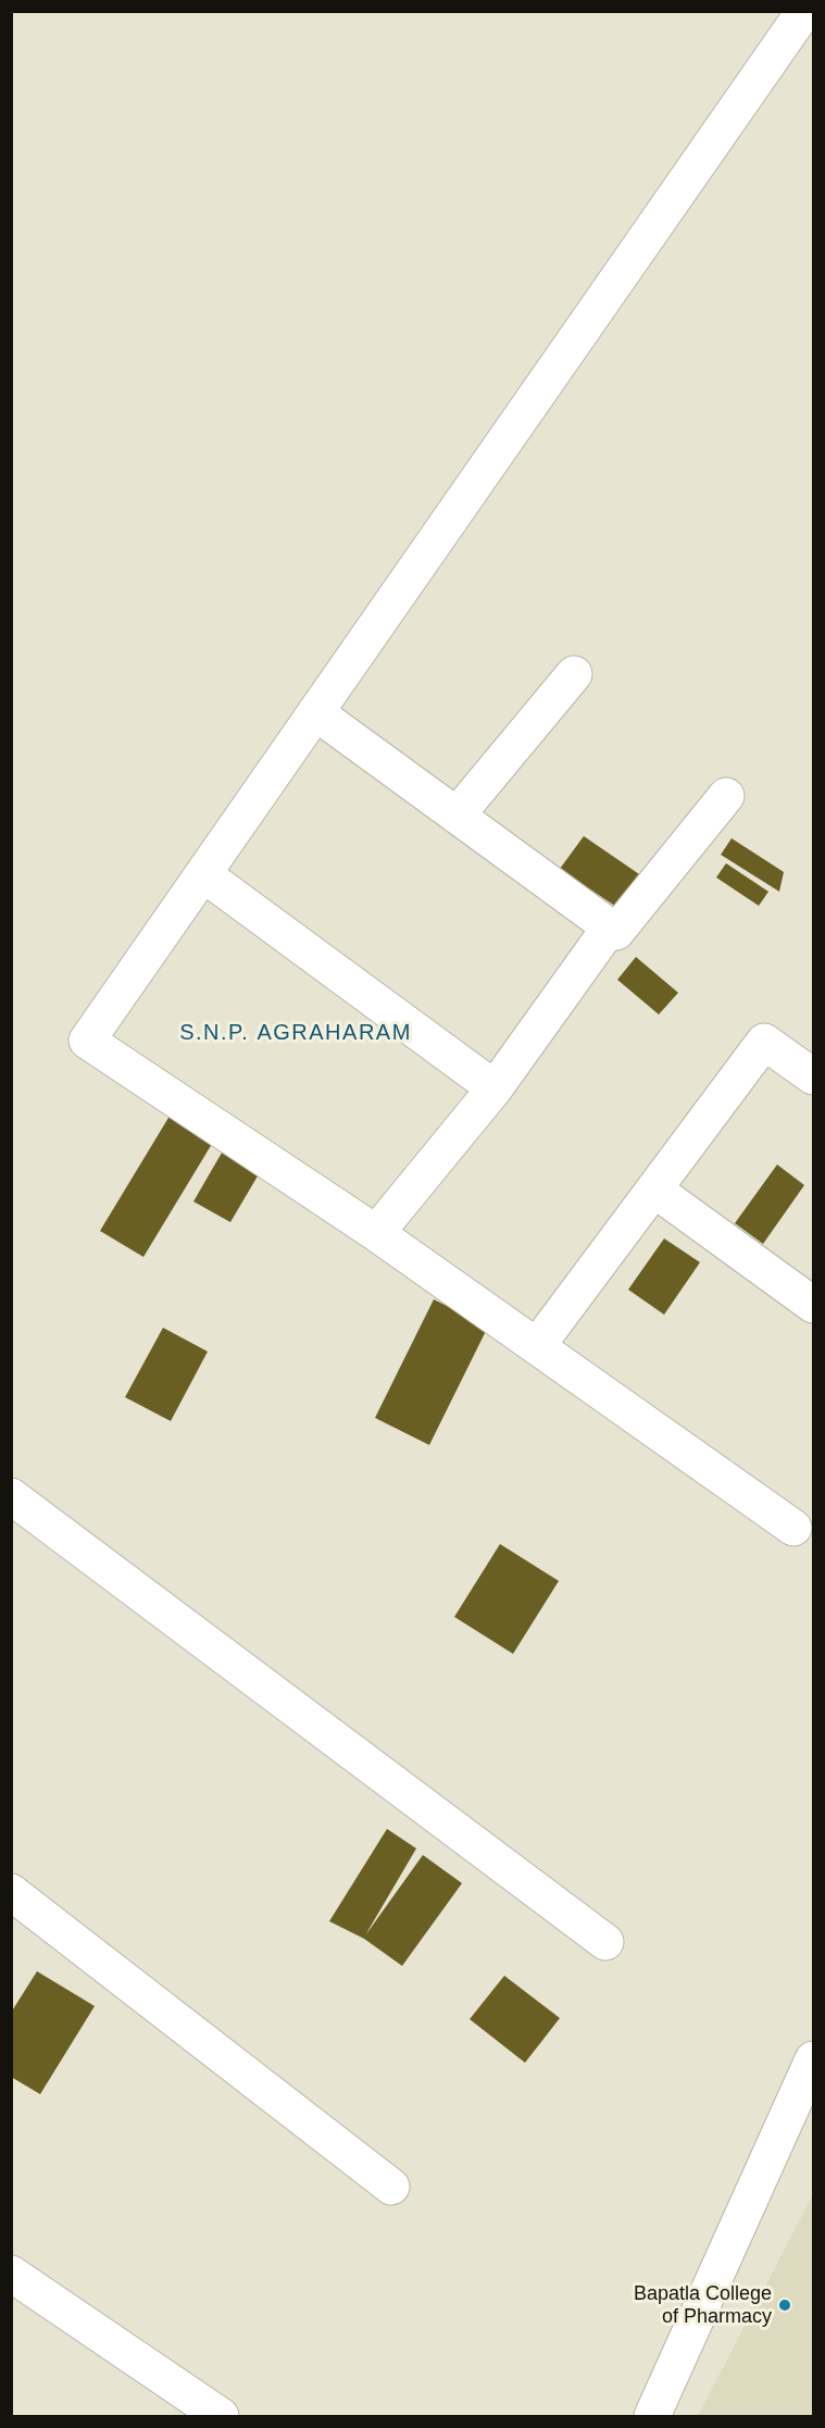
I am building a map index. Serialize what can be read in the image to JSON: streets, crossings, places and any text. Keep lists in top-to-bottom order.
{
  "districts": ["S.N.P. AGRAHARAM"],
  "places": ["Bapatla College of Pharmacy"]
}
